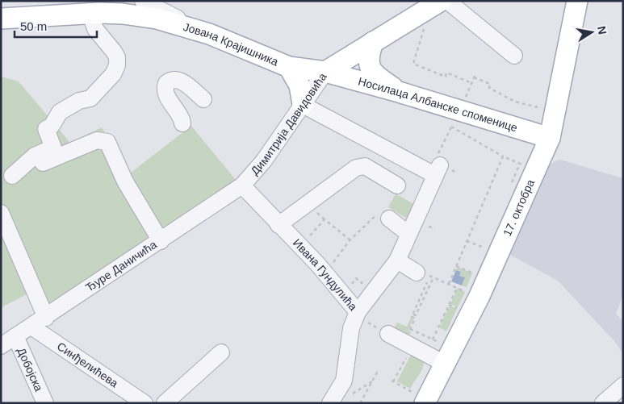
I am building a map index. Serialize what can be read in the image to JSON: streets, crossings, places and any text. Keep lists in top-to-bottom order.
{
  "streets": {
    "main road": [
      "Јована Крајишника",
      "Носилаца Албанске споменице",
      "Димитрија Давидовића",
      "17. октобра"
    ],
    "street": [
      "Ђуре Даничића",
      "Ивана Гундулића",
      "Синђелићева",
      "Добојска"
    ]
  },
  "crossings": [
    ["Јована Крајишника", "Носилаца Албанске споменице"],
    ["Јована Крајишника", "Димитрија Давидовића"],
    ["Носилаца Албанске споменице", "Димитрија Давидовића"],
    ["Носилаца Албанске споменице", "17. октобра"],
    ["Димитрија Давидовића", "Ђуре Даничића"],
    ["Димитрија Давидовића", "Ивана Гундулића"],
    ["Ђуре Даничића", "Ивана Гундулића"],
    ["Ђуре Даничића", "Синђелићева"],
    ["Ђуре Даничића", "Добојска"]
  ],
  "scale_bar": "50 m",
  "north": "right"
}
